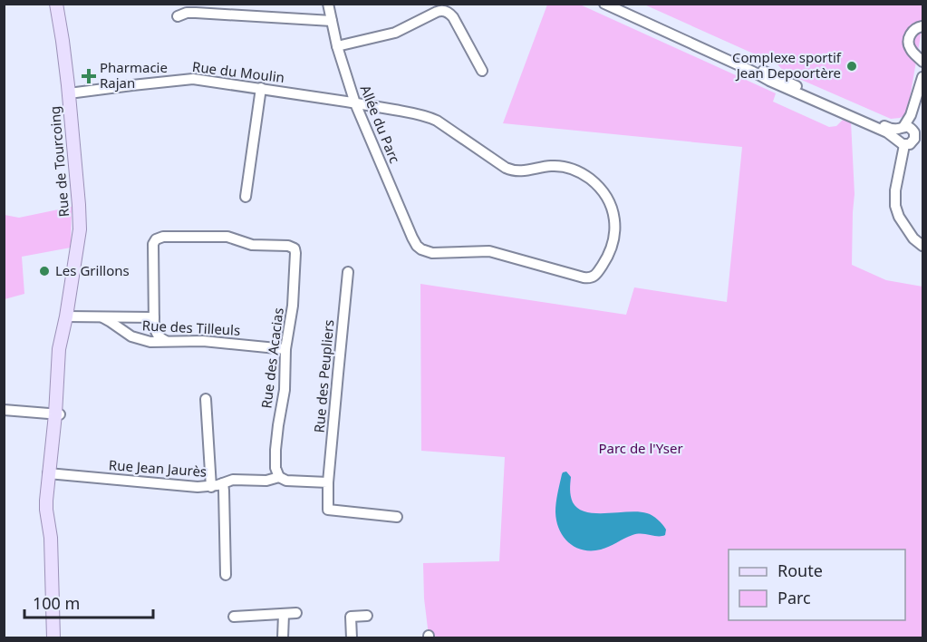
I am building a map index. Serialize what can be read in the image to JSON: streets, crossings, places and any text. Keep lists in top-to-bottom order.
{
  "streets": {
    "main road": ["Rue de Tourcoing"],
    "street": [
      "Rue du Moulin",
      "Allée du Parc",
      "Rue des Tilleuls",
      "Rue des Acacias",
      "Rue des Peupliers",
      "Rue Jean Jaurès"
    ]
  },
  "crossings": [
    ["Rue du Moulin", "Allée du Parc"],
    ["Rue du Moulin", "Rue de Tourcoing"],
    ["Rue de Tourcoing", "Rue des Tilleuls"],
    ["Rue de Tourcoing", "Rue Jean Jaurès"],
    ["Rue des Tilleuls", "Rue des Acacias"],
    ["Rue des Acacias", "Rue Jean Jaurès"],
    ["Rue des Peupliers", "Rue Jean Jaurès"]
  ],
  "parks": ["Parc de l'Yser"],
  "places": {
    "other": ["Complexe sportif Jean Depoortère", "Les Grillons"],
    "health": ["Pharmacie Rajan"]
  },
  "legend": ["Route", "Parc"],
  "scale_bar": "100 m"
}
